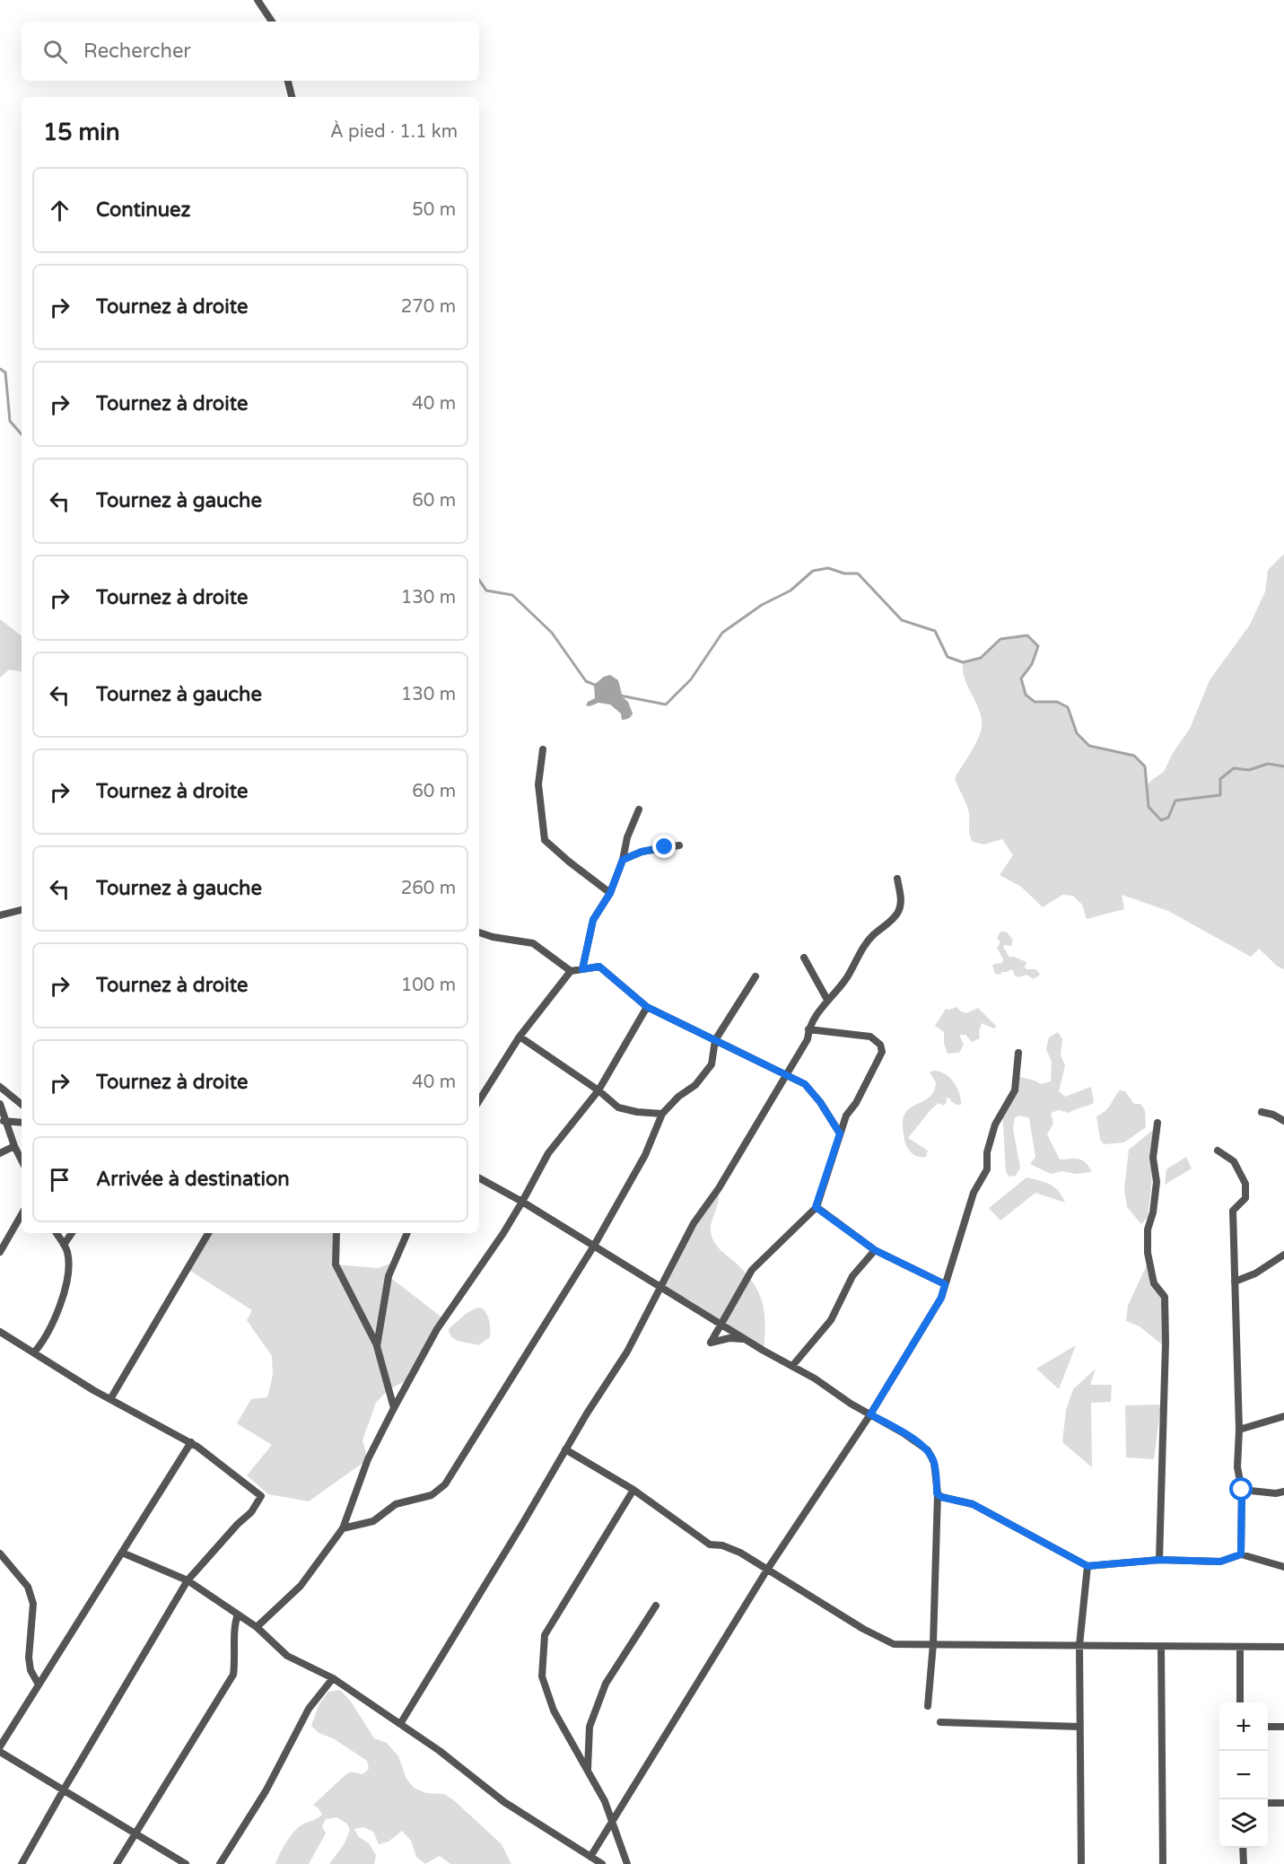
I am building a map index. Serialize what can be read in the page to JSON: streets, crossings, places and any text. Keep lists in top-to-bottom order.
{
  "page": {
    "search": "Rechercher",
    "heading": ["15 min", "À pied · 1.1 km"],
    "list": [
      ["Continuez", "50 m"],
      ["Tournez à droite", "270 m"],
      ["Tournez à droite", "40 m"],
      ["Tournez à gauche", "60 m"],
      ["Tournez à droite", "130 m"],
      ["Tournez à gauche", "130 m"],
      ["Tournez à droite", "60 m"],
      ["Tournez à gauche", "260 m"],
      ["Tournez à droite", "100 m"],
      ["Tournez à droite", "40 m"],
      "Arrivée à destination"
    ],
    "map_buttons": ["+", "−"]
  }
}
